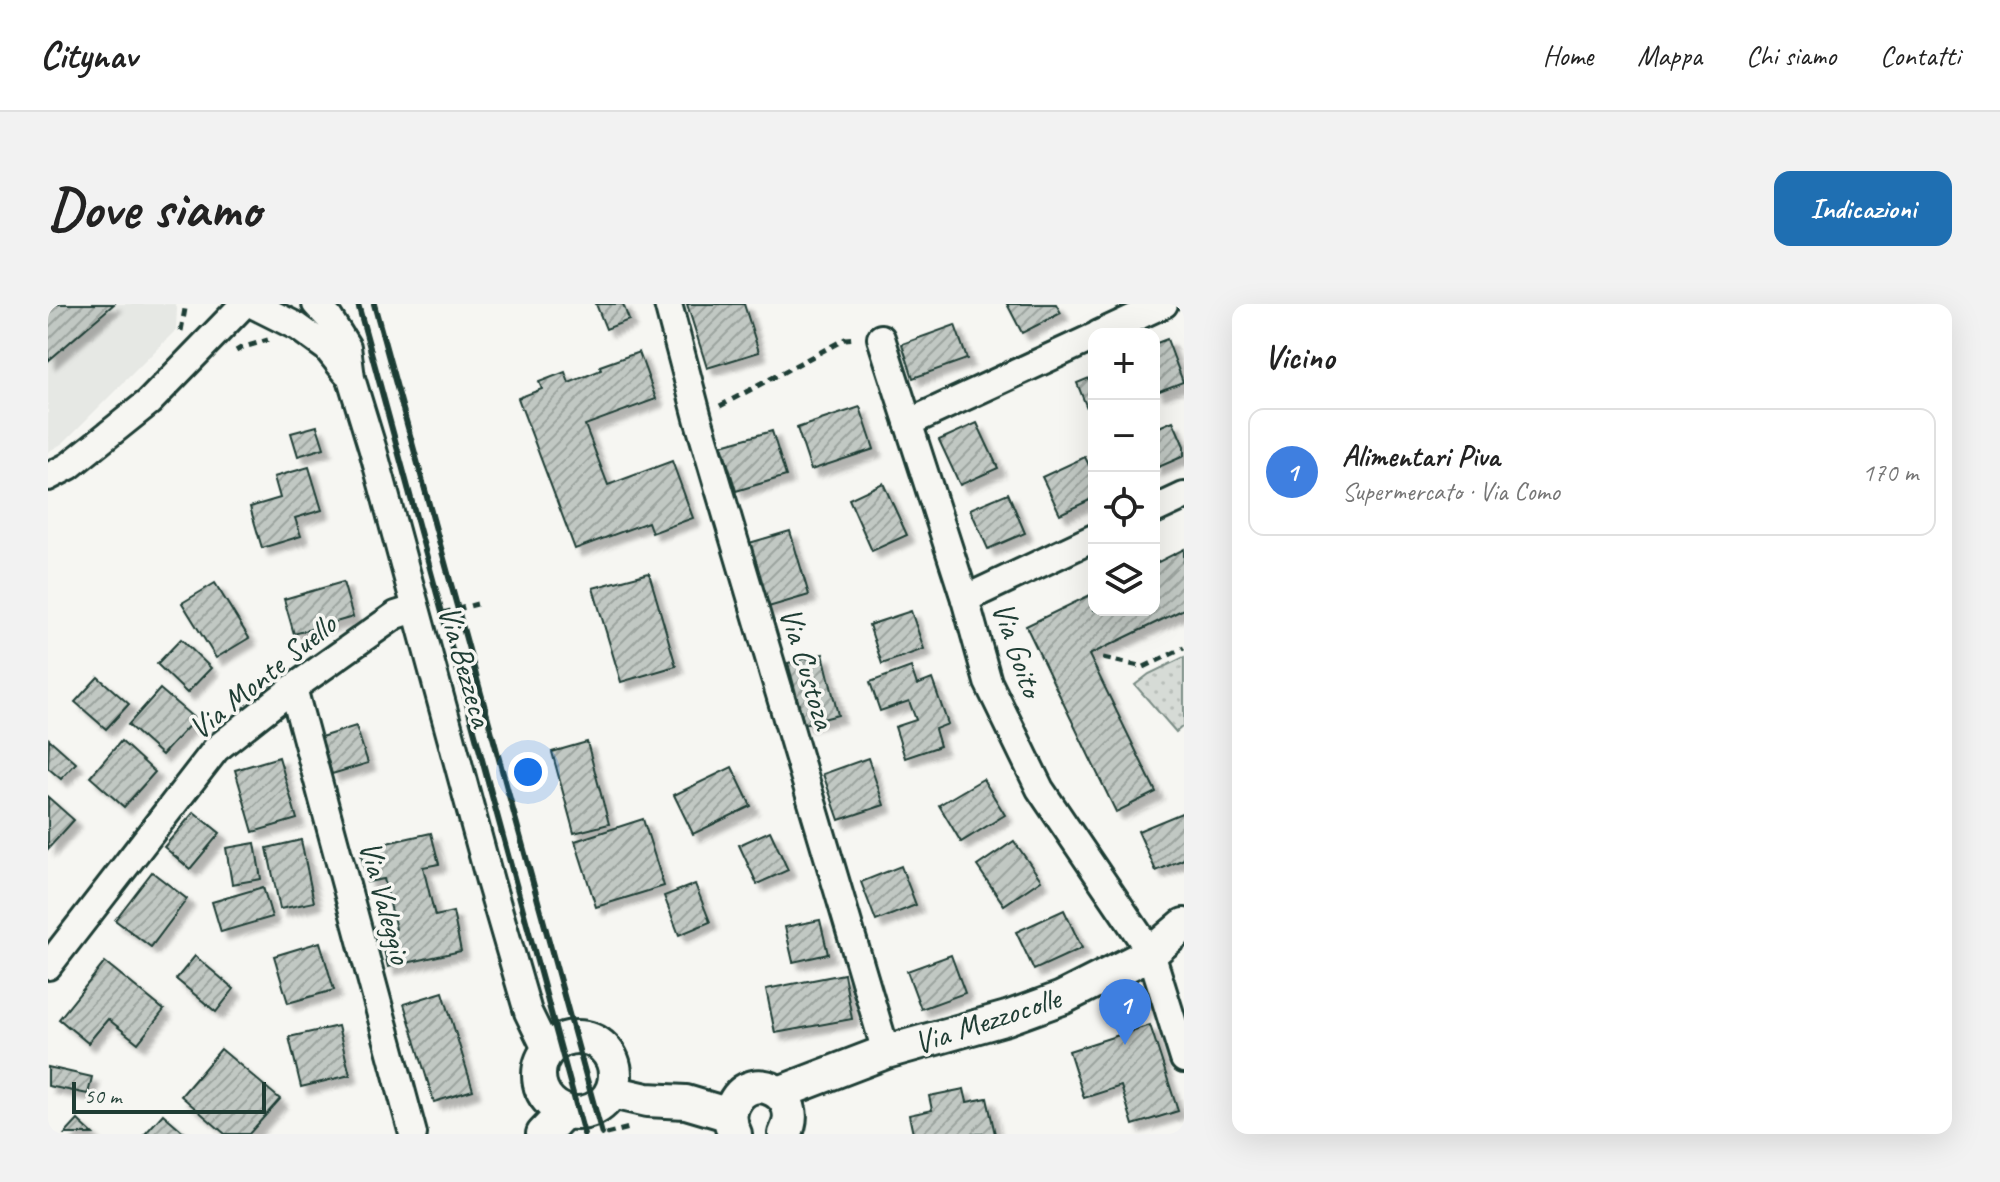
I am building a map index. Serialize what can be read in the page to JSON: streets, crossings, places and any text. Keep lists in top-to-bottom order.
{
  "streets": {
    "street": [
      "Via Goito",
      "Via Bezzeca",
      "Via Custoza",
      "Via Monte Suello",
      "Via Valeggio",
      "Via Mezzocolle"
    ]
  },
  "crossings": [
    ["Via Goito", "Via Mezzocolle"],
    ["Via Bezzeca", "Via Monte Suello"],
    ["Via Bezzeca", "Via Mezzocolle"],
    ["Via Custoza", "Via Mezzocolle"],
    ["Via Monte Suello", "Via Valeggio"]
  ],
  "scale_bar": "50 m",
  "page": {
    "header": "Citynav",
    "nav": [
      "Home",
      "Mappa",
      "Chi siamo",
      "Contatti"
    ],
    "buttons": "Indicazioni",
    "title": "Dove siamo",
    "heading": "Vicino",
    "map_buttons": ["+", "−"],
    "list": [
      {
        "mark": "1",
        "name": "Alimentari Piva",
        "note": "Supermercato · Via Como",
        "value": "170 m"
      }
    ],
    "pins": "1",
    "scale": "50 m"
  }
}
